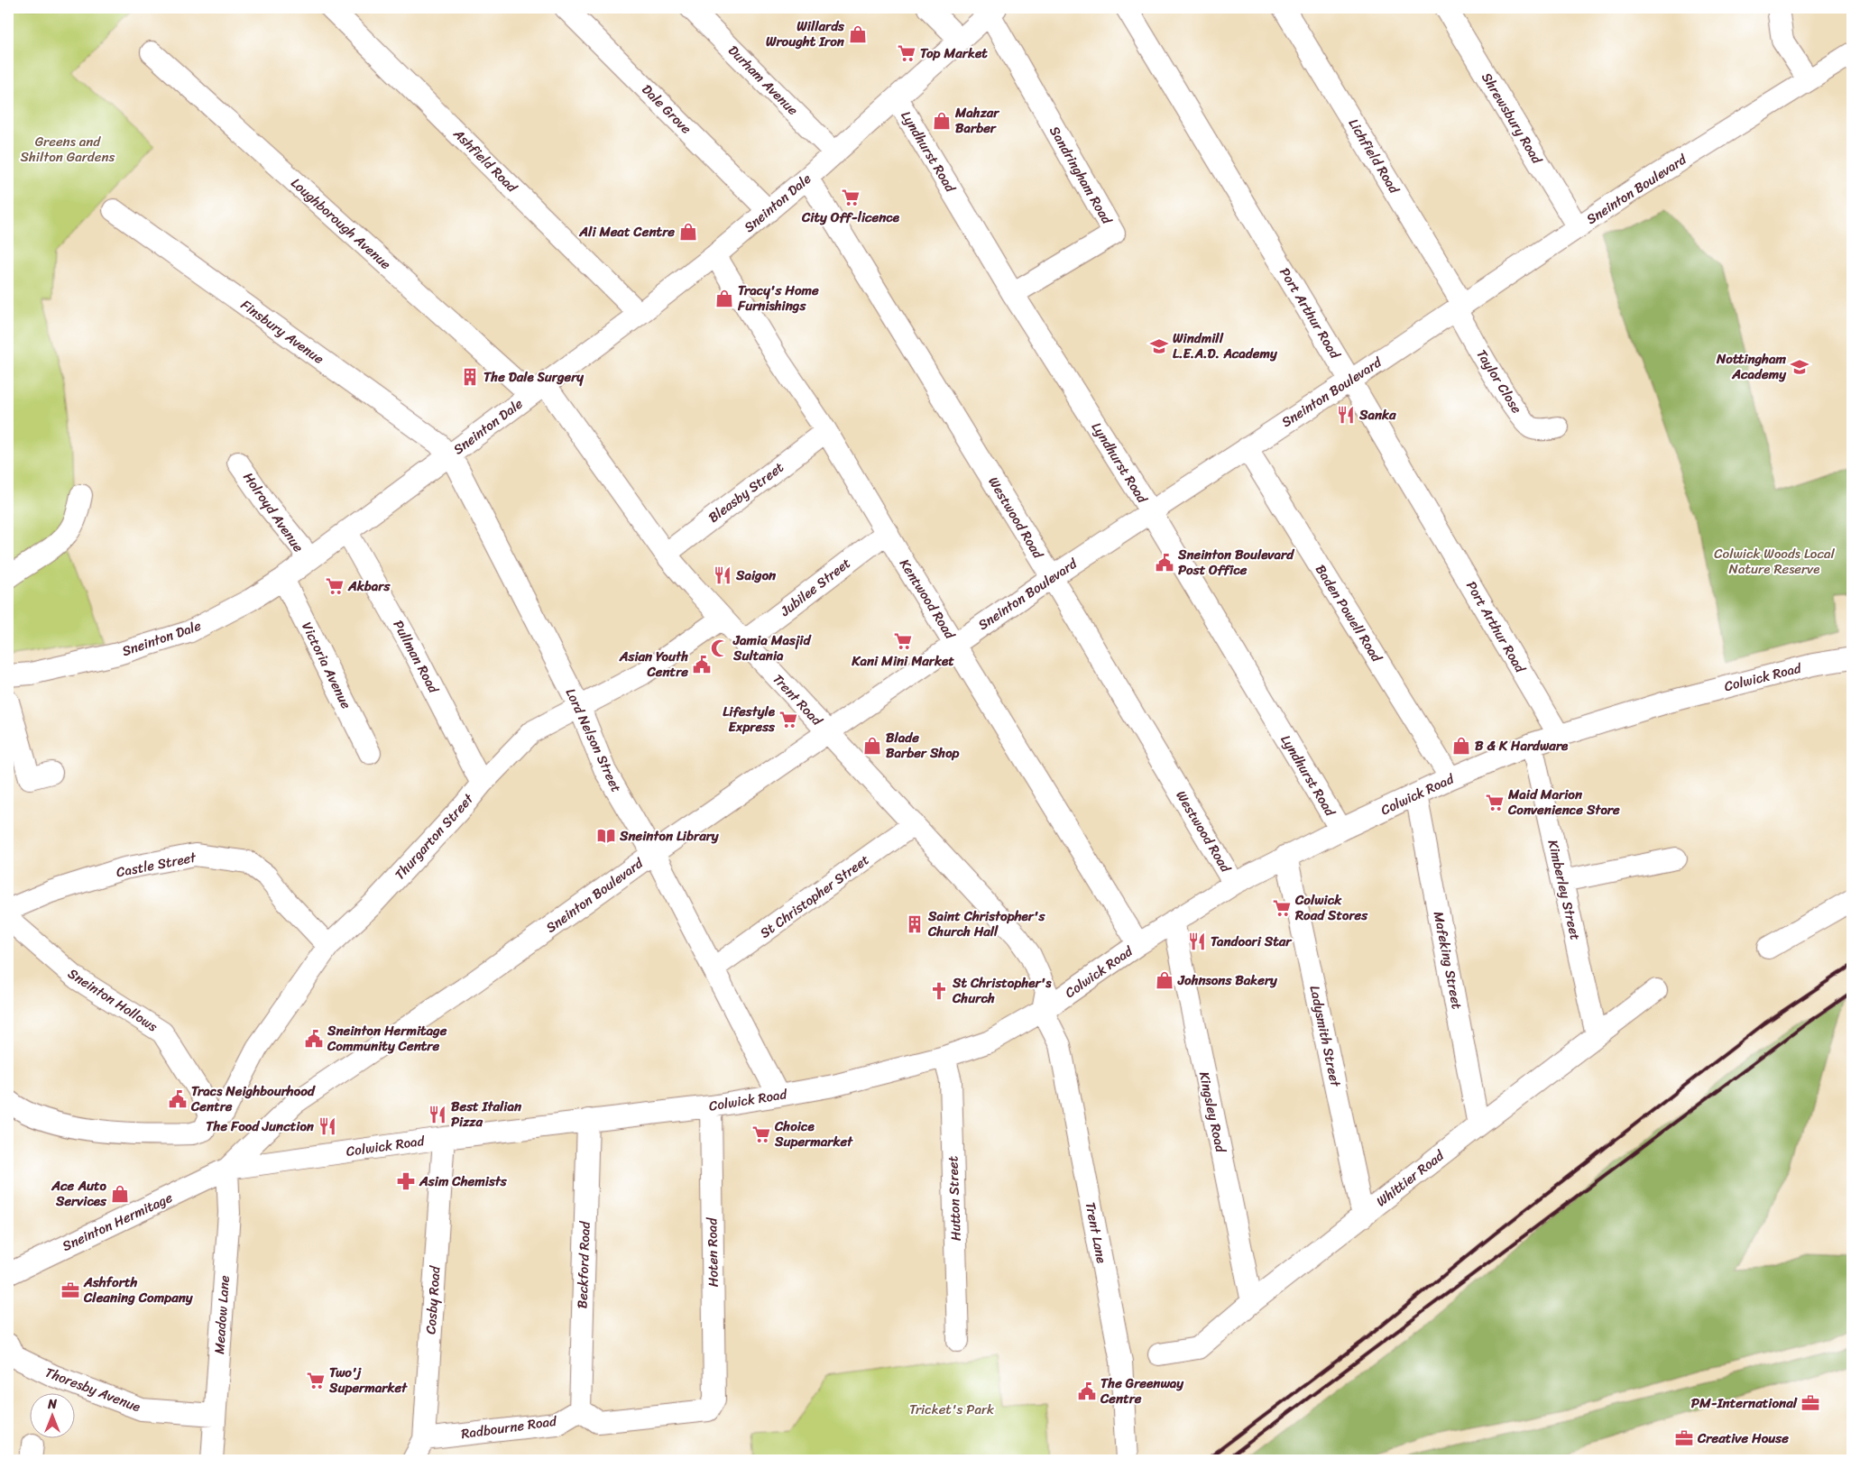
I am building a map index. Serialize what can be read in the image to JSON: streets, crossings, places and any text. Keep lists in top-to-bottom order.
{
  "streets": {
    "street": [
      "Durham Avenue",
      "Dale Grove",
      "Shrewsbury Road",
      "Lyndhurst Road",
      "Lichfield Road",
      "Ashfield Road",
      "Sandringham Road",
      "Sneinton Boulevard",
      "Sneinton Dale",
      "Loughborough Avenue",
      "Port Arthur Road",
      "Finsbury Avenue",
      "Taylor Close",
      "Bleasby Street",
      "Holroyd Avenue",
      "Westwood Road",
      "Jubilee Street",
      "Kentwood Road",
      "Baden Powell Road",
      "Pullman Road",
      "Victoria Avenue",
      "Colwick Road",
      "Trent Road",
      "Lord Nelson Street",
      "Thurgarton Street",
      "Castle Street",
      "Kimberley Street",
      "St Christopher Street",
      "Mafeking Street",
      "Sneinton Hollows",
      "Ladysmith Street",
      "Kingsley Road",
      "Whittier Road",
      "Hutton Street",
      "Sneinton Hermitage",
      "Trent Lane",
      "Hoten Road",
      "Beckford Road",
      "Cosby Road",
      "Meadow Lane",
      "Thoresby Avenue",
      "Radbourne Road"
    ]
  },
  "crossings": [
    ["Durham Avenue", "Sneinton Dale"],
    ["Dale Grove", "Sneinton Dale"],
    ["Shrewsbury Road", "Sneinton Boulevard"],
    ["Lyndhurst Road", "Sandringham Road"],
    ["Lyndhurst Road", "Sneinton Boulevard"],
    ["Lyndhurst Road", "Sneinton Dale"],
    ["Lyndhurst Road", "Colwick Road"],
    ["Lichfield Road", "Sneinton Boulevard"],
    ["Lichfield Road", "Taylor Close"],
    ["Ashfield Road", "Sneinton Dale"],
    ["Sandringham Road", "Sneinton Dale"],
    ["Sneinton Boulevard", "Port Arthur Road"],
    ["Sneinton Boulevard", "Taylor Close"],
    ["Sneinton Boulevard", "Westwood Road"],
    ["Sneinton Boulevard", "Kentwood Road"],
    ["Sneinton Boulevard", "Baden Powell Road"],
    ["Sneinton Boulevard", "Colwick Road"],
    ["Sneinton Boulevard", "Trent Road"],
    ["Sneinton Boulevard", "Lord Nelson Street"],
    ["Sneinton Boulevard", "Sneinton Hermitage"],
    ["Sneinton Boulevard", "Meadow Lane"],
    ["Sneinton Dale", "Loughborough Avenue"],
    ["Sneinton Dale", "Finsbury Avenue"],
    ["Sneinton Dale", "Holroyd Avenue"],
    ["Sneinton Dale", "Westwood Road"],
    ["Sneinton Dale", "Kentwood Road"],
    ["Sneinton Dale", "Pullman Road"],
    ["Sneinton Dale", "Victoria Avenue"],
    ["Sneinton Dale", "Trent Road"],
    ["Sneinton Dale", "Lord Nelson Street"],
    ["Loughborough Avenue", "Trent Road"],
    ["Port Arthur Road", "Colwick Road"],
    ["Finsbury Avenue", "Lord Nelson Street"],
    ["Bleasby Street", "Kentwood Road"],
    ["Bleasby Street", "Trent Road"],
    ["Westwood Road", "Colwick Road"],
    ["Jubilee Street", "Kentwood Road"],
    ["Jubilee Street", "Trent Road"],
    ["Kentwood Road", "Colwick Road"],
    ["Baden Powell Road", "Colwick Road"],
    ["Pullman Road", "Thurgarton Street"],
    ["Colwick Road", "Trent Road"],
    ["Colwick Road", "Lord Nelson Street"],
    ["Colwick Road", "Kimberley Street"],
    ["Colwick Road", "Mafeking Street"],
    ["Colwick Road", "Ladysmith Street"],
    ["Colwick Road", "Kingsley Road"],
    ["Colwick Road", "Hutton Street"],
    ["Colwick Road", "Sneinton Hermitage"],
    ["Colwick Road", "Trent Lane"],
    ["Colwick Road", "Hoten Road"],
    ["Colwick Road", "Beckford Road"],
    ["Colwick Road", "Cosby Road"],
    ["Colwick Road", "Meadow Lane"],
    ["Trent Road", "Thurgarton Street"],
    ["Trent Road", "St Christopher Street"],
    ["Trent Road", "Trent Lane"],
    ["Lord Nelson Street", "Thurgarton Street"],
    ["Lord Nelson Street", "St Christopher Street"],
    ["Thurgarton Street", "Castle Street"],
    ["Thurgarton Street", "Sneinton Hollows"],
    ["Kimberley Street", "Whittier Road"],
    ["Mafeking Street", "Whittier Road"],
    ["Ladysmith Street", "Whittier Road"],
    ["Kingsley Road", "Whittier Road"],
    ["Sneinton Hermitage", "Meadow Lane"],
    ["Hoten Road", "Beckford Road"],
    ["Hoten Road", "Radbourne Road"],
    ["Beckford Road", "Radbourne Road"],
    ["Cosby Road", "Radbourne Road"],
    ["Meadow Lane", "Thoresby Avenue"]
  ],
  "parks": ["Greens and Shilton Gardens", "Colwick Woods Local Nature Reserve", "Tricket's Park"],
  "places": {
    "shop": [
      "Willards Wrought Iron",
      "Mahzar Barber",
      "Ali Meat Centre",
      "Tracy's Home Furnishings",
      "Blade Barber Shop",
      "B & K Hardware",
      "Johnsons Bakery",
      "Ace Auto Services"
    ],
    "supermarket": [
      "Top Market",
      "City Off-licence",
      "Akbars",
      "Kani Mini Market",
      "Lifestyle Express",
      "Maid Marion Convenience Store",
      "Colwick Road Stores",
      "Choice Supermarket",
      "Two'j Supermarket"
    ],
    "school or university": ["Windmill L.E.A.D. Academy", "Nottingham Academy"],
    "building": ["The Dale Surgery", "Saint Christopher's Church Hall"],
    "restaurant": [
      "Sanka",
      "Saigon",
      "Tandoori Star",
      "Best Italian Pizza",
      "The Food Junction"
    ],
    "public building": [
      "Sneinton Boulevard Post Office",
      "Asian Youth Centre",
      "Sneinton Hermitage Community Centre",
      "Tracs Neighbourhood Centre",
      "The Greenway Centre"
    ],
    "mosque": ["Jamia Masjid Sultania"],
    "library": ["Sneinton Library"],
    "church": ["St Christopher's Church"],
    "pharmacy": ["Asim Chemists"],
    "office": ["Ashforth Cleaning Company", "PM-International", "Creative House"]
  },
  "north": "top"
}
